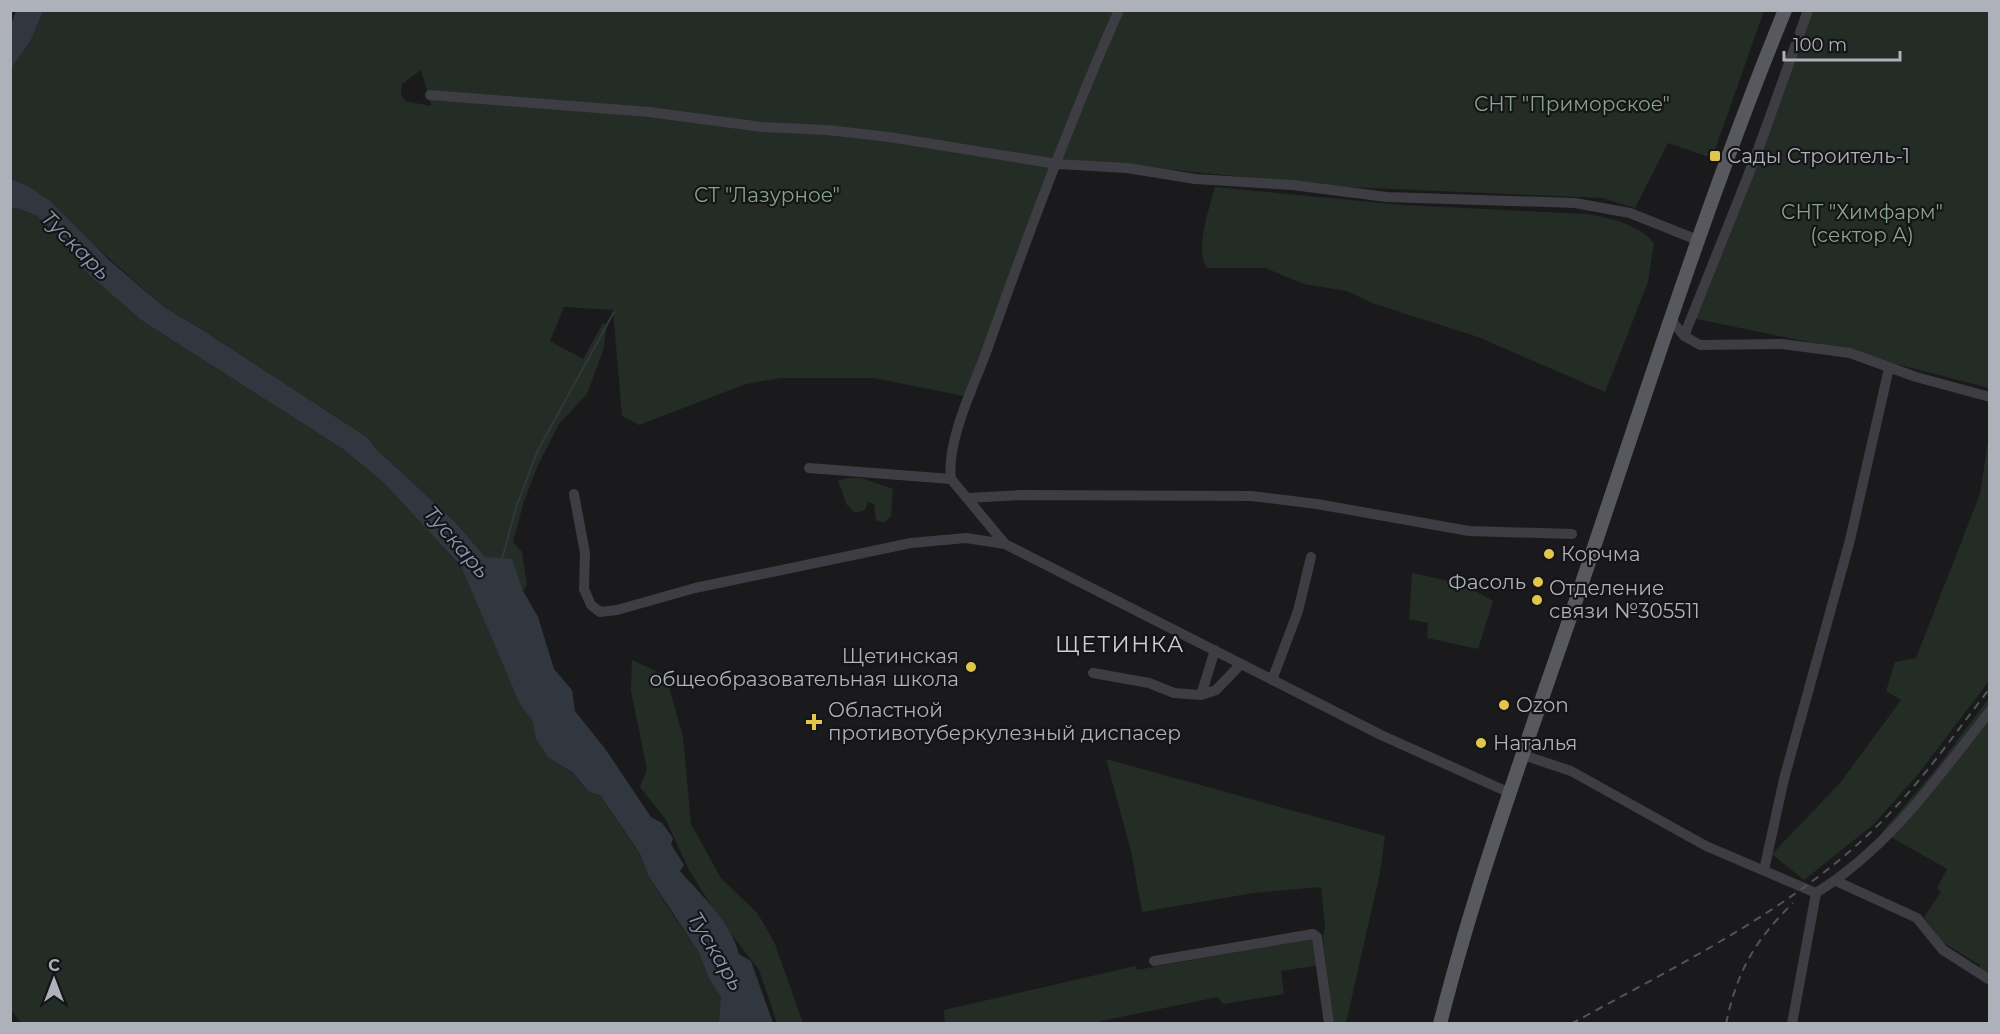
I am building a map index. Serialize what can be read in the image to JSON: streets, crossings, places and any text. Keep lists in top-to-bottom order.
{
  "districts": ["ЩЕТИНКА"],
  "water": ["Тускарь"],
  "parks": ["СНТ \"Приморское\"", "СТ \"Лазурное\"", "СНТ \"Химфарм\" (сектор А)"],
  "places": {
    "transit": ["Сады Строитель-1"],
    "other": [
      "Корчма",
      "Фасоль",
      "Отделение связи №305511",
      "Щетинская общеобразовательная школа",
      "Ozon",
      "Наталья"
    ],
    "health": ["Областной противотуберкулезный диспасер"]
  },
  "scale_bar": "100 m",
  "north": "top"
}
